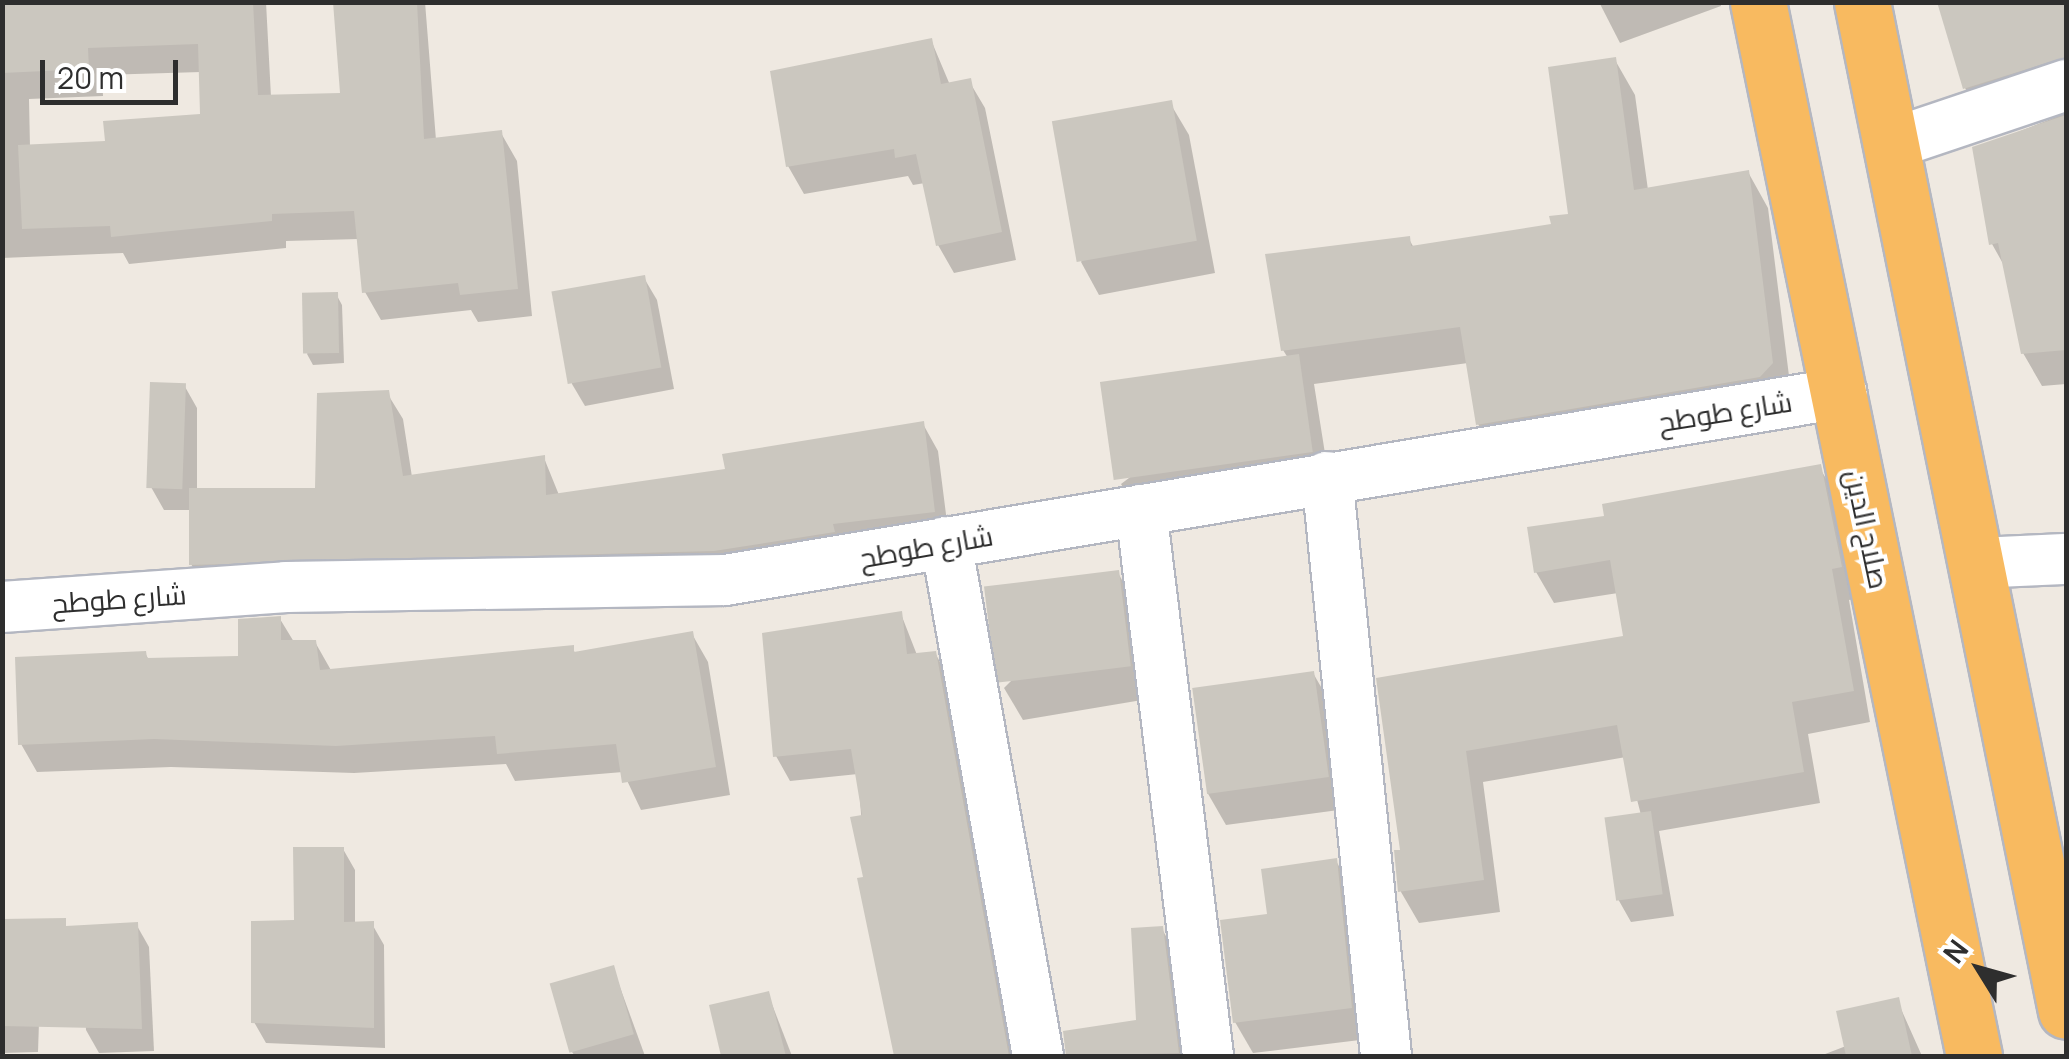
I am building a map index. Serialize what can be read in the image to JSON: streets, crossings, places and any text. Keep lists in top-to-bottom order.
{
  "streets": {
    "highway": ["صلاح الدين"],
    "street": ["شارع طوطح"]
  },
  "crossings": [
    ["شارع طوطح", "صلاح الدين"]
  ],
  "scale_bar": "20 m",
  "north": "top left"
}
